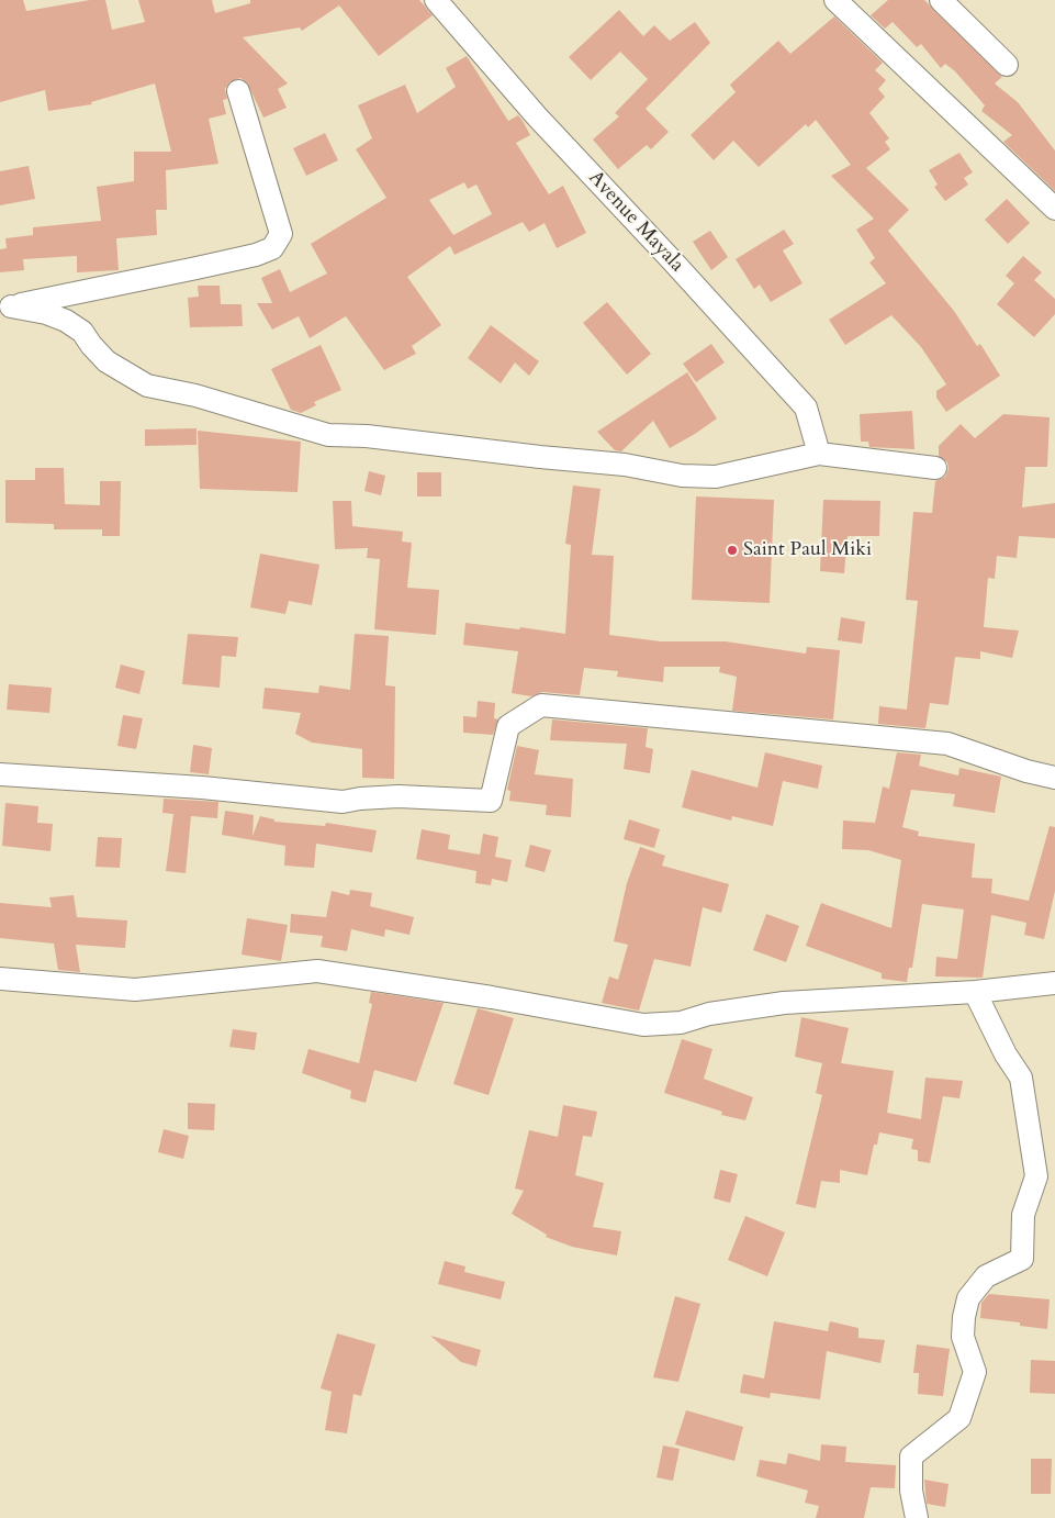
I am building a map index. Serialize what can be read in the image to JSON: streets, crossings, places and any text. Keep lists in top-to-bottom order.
{
  "streets": {
    "street": ["Avenue Mayala"]
  },
  "places": ["Saint Paul Miki"]
}
